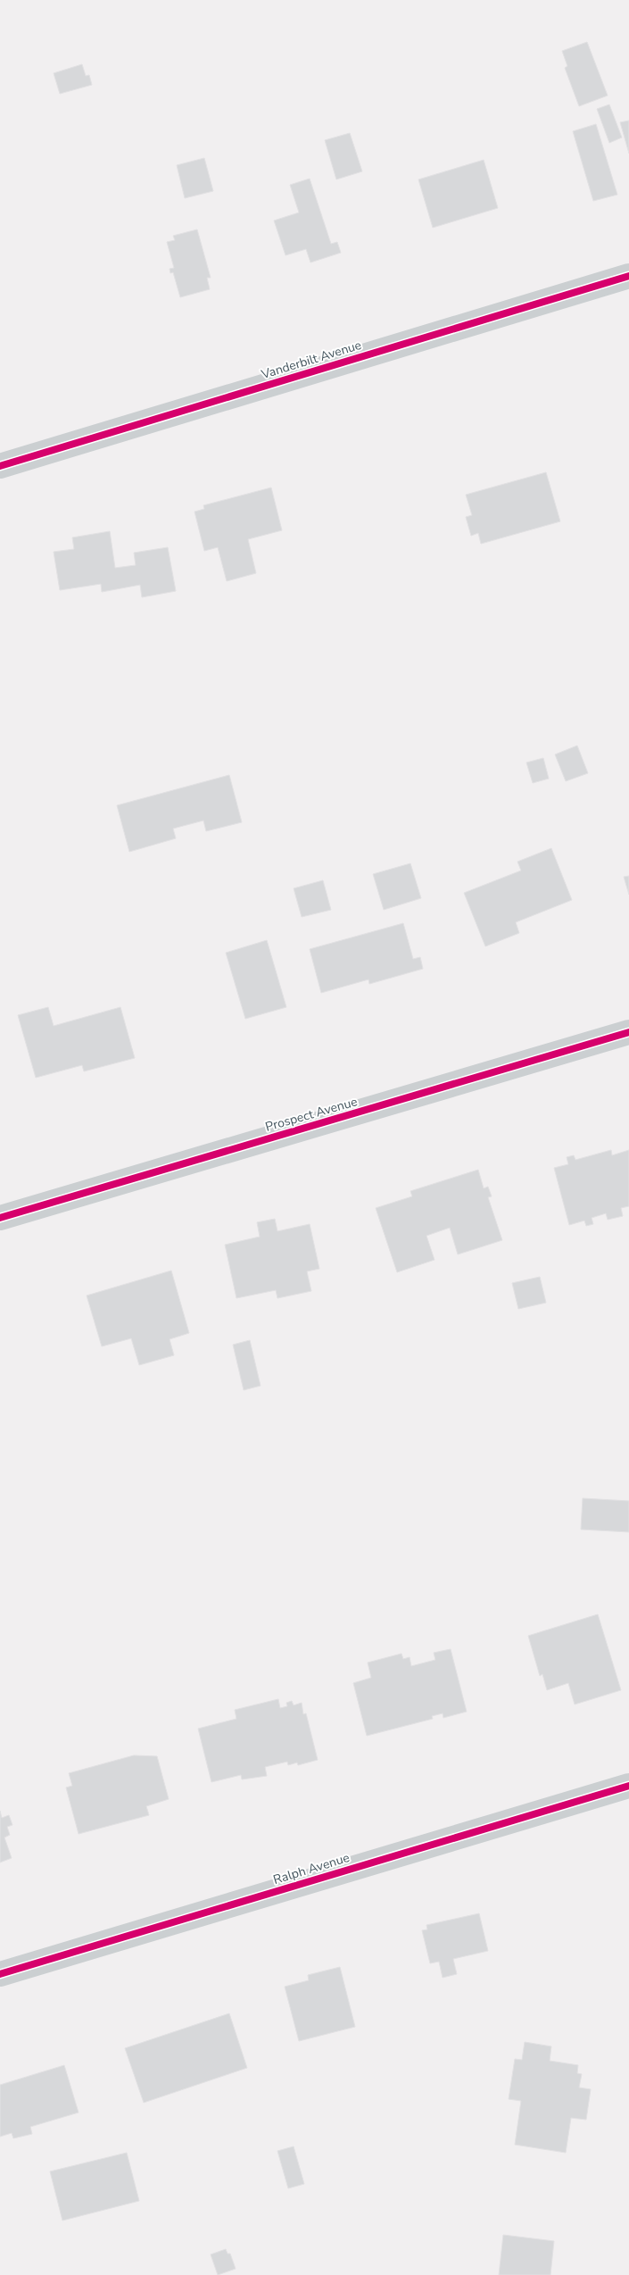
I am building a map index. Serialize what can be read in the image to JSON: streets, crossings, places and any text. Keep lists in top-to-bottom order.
{
  "streets": {
    "street": ["Vanderbilt Avenue", "Prospect Avenue", "Ralph Avenue"]
  }
}
